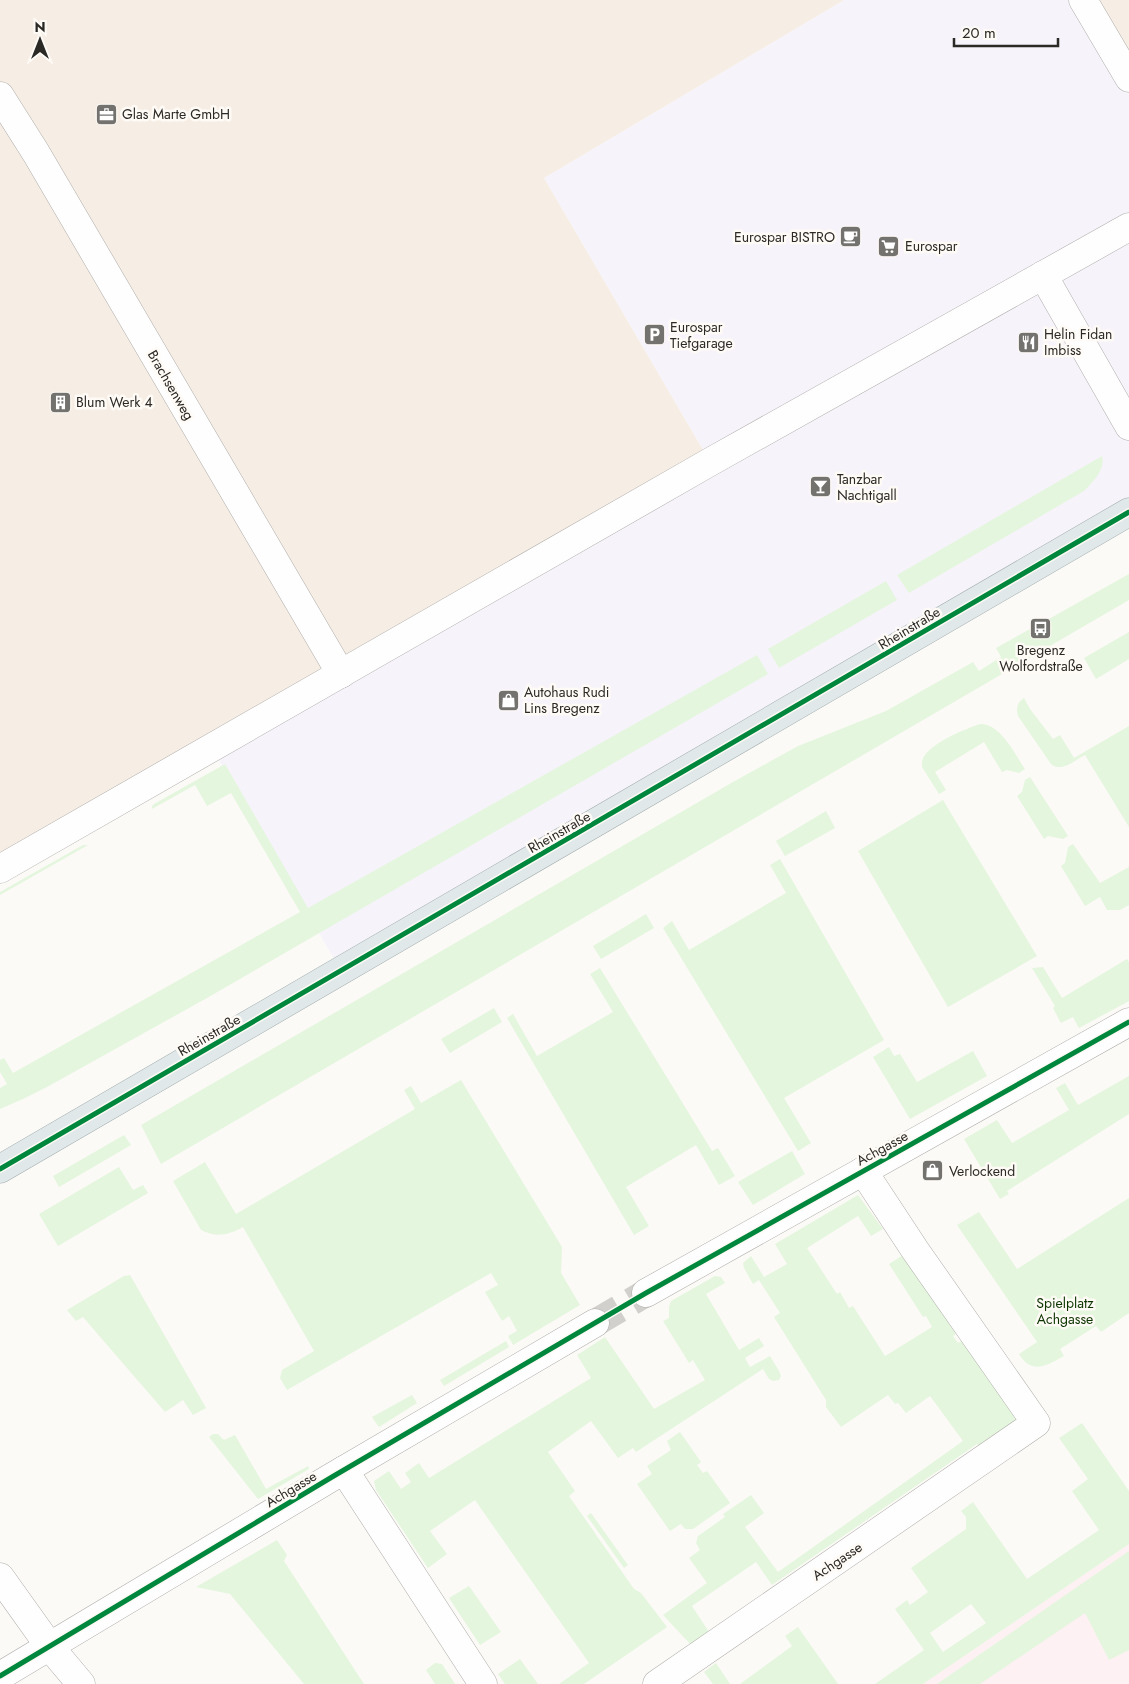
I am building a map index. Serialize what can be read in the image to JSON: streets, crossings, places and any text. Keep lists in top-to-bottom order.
{
  "streets": {
    "main road": ["Rheinstraße"],
    "street": ["Brachsenweg", "Achgasse"]
  },
  "parks": ["Spielplatz Achgasse"],
  "places": {
    "office": ["Glas Marte GmbH"],
    "cafe": ["Eurospar BISTRO"],
    "supermarket": ["Eurospar"],
    "parking": ["Eurospar Tiefgarage"],
    "restaurant": ["Helin Fidan Imbiss"],
    "building": ["Blum Werk 4"],
    "bar": ["Tanzbar Nachtigall"],
    "bus stop": ["Bregenz Wolfordstraße"],
    "shop": ["Autohaus Rudi Lins Bregenz", "Verlockend"]
  },
  "scale_bar": "20 m",
  "north": "top"
}
